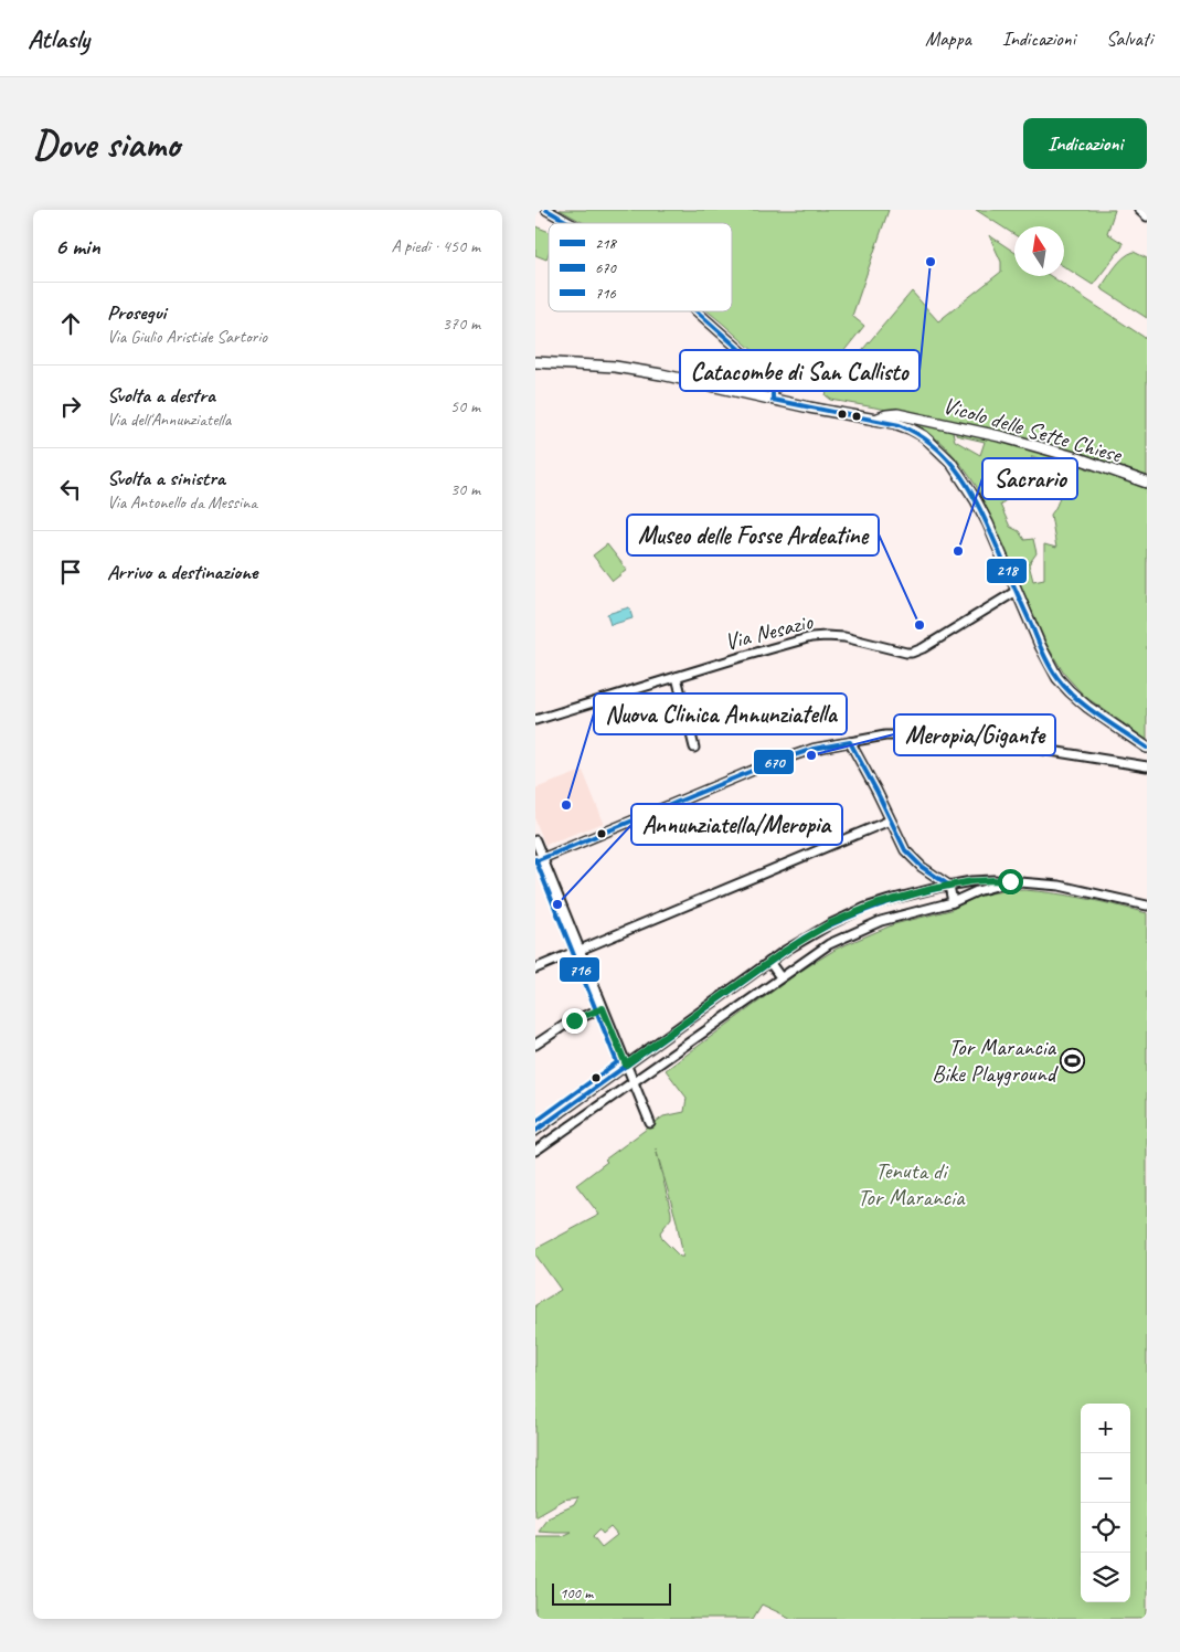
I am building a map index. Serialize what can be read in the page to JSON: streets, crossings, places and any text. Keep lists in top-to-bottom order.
{
  "streets": {
    "main road": ["Vicolo delle Sette Chiese"],
    "street": ["Via Nesazio"]
  },
  "parks": ["Tenuta di Tor Marancia"],
  "places": {
    "other": [
      "Catacombe di San Callisto",
      "Sacrario",
      "Museo delle Fosse Ardeatine",
      "Meropia/Gigante",
      "Nuova Clinica Annunziatella",
      "Annunziatella/Meropia"
    ],
    "sports": ["Tor Marancia Bike Playground"]
  },
  "lines": ["transit line 218", "transit line 670", "transit line 716"],
  "legend": ["218", "670", "716"],
  "scale_bar": "100 m",
  "north": "top",
  "page": {
    "header": "Atlasly",
    "nav": ["Mappa", "Indicazioni", "Salvati"],
    "buttons": "Indicazioni",
    "title": "Dove siamo",
    "heading": ["6 min", "A piedi · 450 m"],
    "list": [
      ["Prosegui", "Via Giulio Aristide Sartorio", "370 m"],
      ["Svolta a destra", "Via dell'Annunziatella", "50 m"],
      ["Svolta a sinistra", "Via Antonello da Messina", "30 m"],
      "Arrivo a destinazione"
    ],
    "map_buttons": ["+", "−"],
    "scale": "100 m"
  }
}
